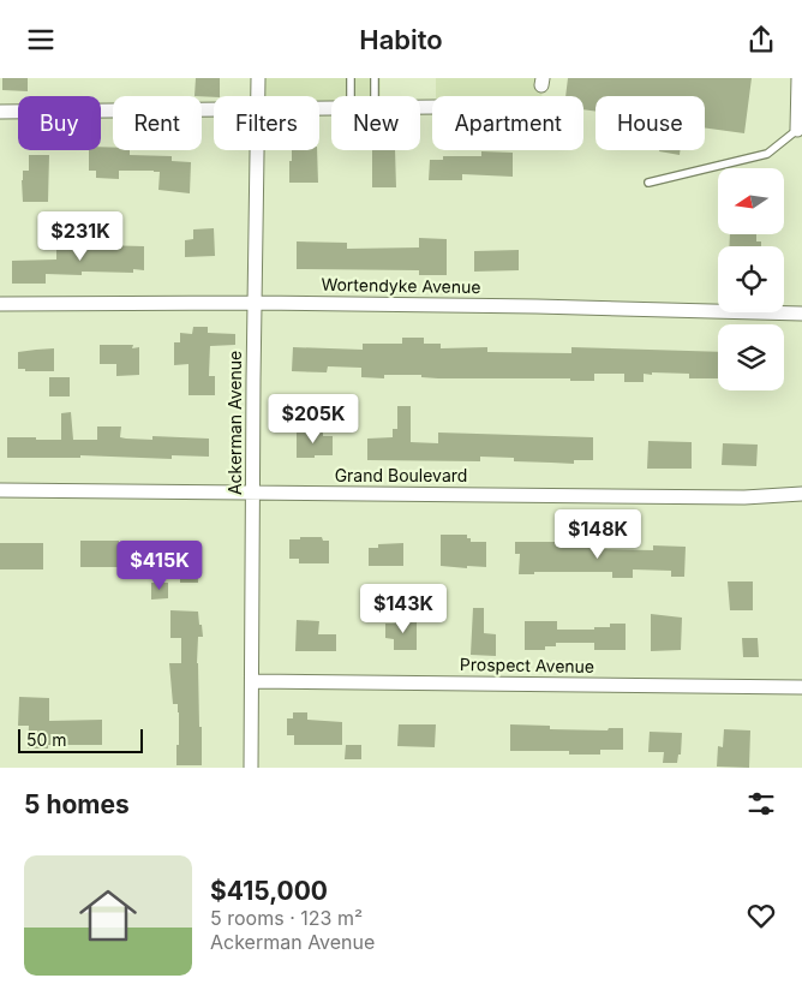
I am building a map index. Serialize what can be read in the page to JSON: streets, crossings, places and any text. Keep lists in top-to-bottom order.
{
  "streets": {
    "street": [
      "Wortendyke Avenue",
      "Ackerman Avenue",
      "Grand Boulevard",
      "Prospect Avenue"
    ]
  },
  "crossings": [
    ["Wortendyke Avenue", "Ackerman Avenue"],
    ["Ackerman Avenue", "Grand Boulevard"],
    ["Ackerman Avenue", "Prospect Avenue"]
  ],
  "scale_bar": "50 m",
  "north": "left",
  "page": {
    "header": "Habito",
    "chip": [
      "Buy",
      "Rent",
      "Filters",
      "New",
      "Apartment",
      "House"
    ],
    "price": [
      "$231K",
      "$205K",
      "$148K",
      "$415K",
      "$143K"
    ],
    "scale": "50 m",
    "heading": "5 homes",
    "list": [
      {
        "name": "$415,000",
        "note": "5 rooms · 123 m² · Ackerman Avenue"
      }
    ]
  }
}
